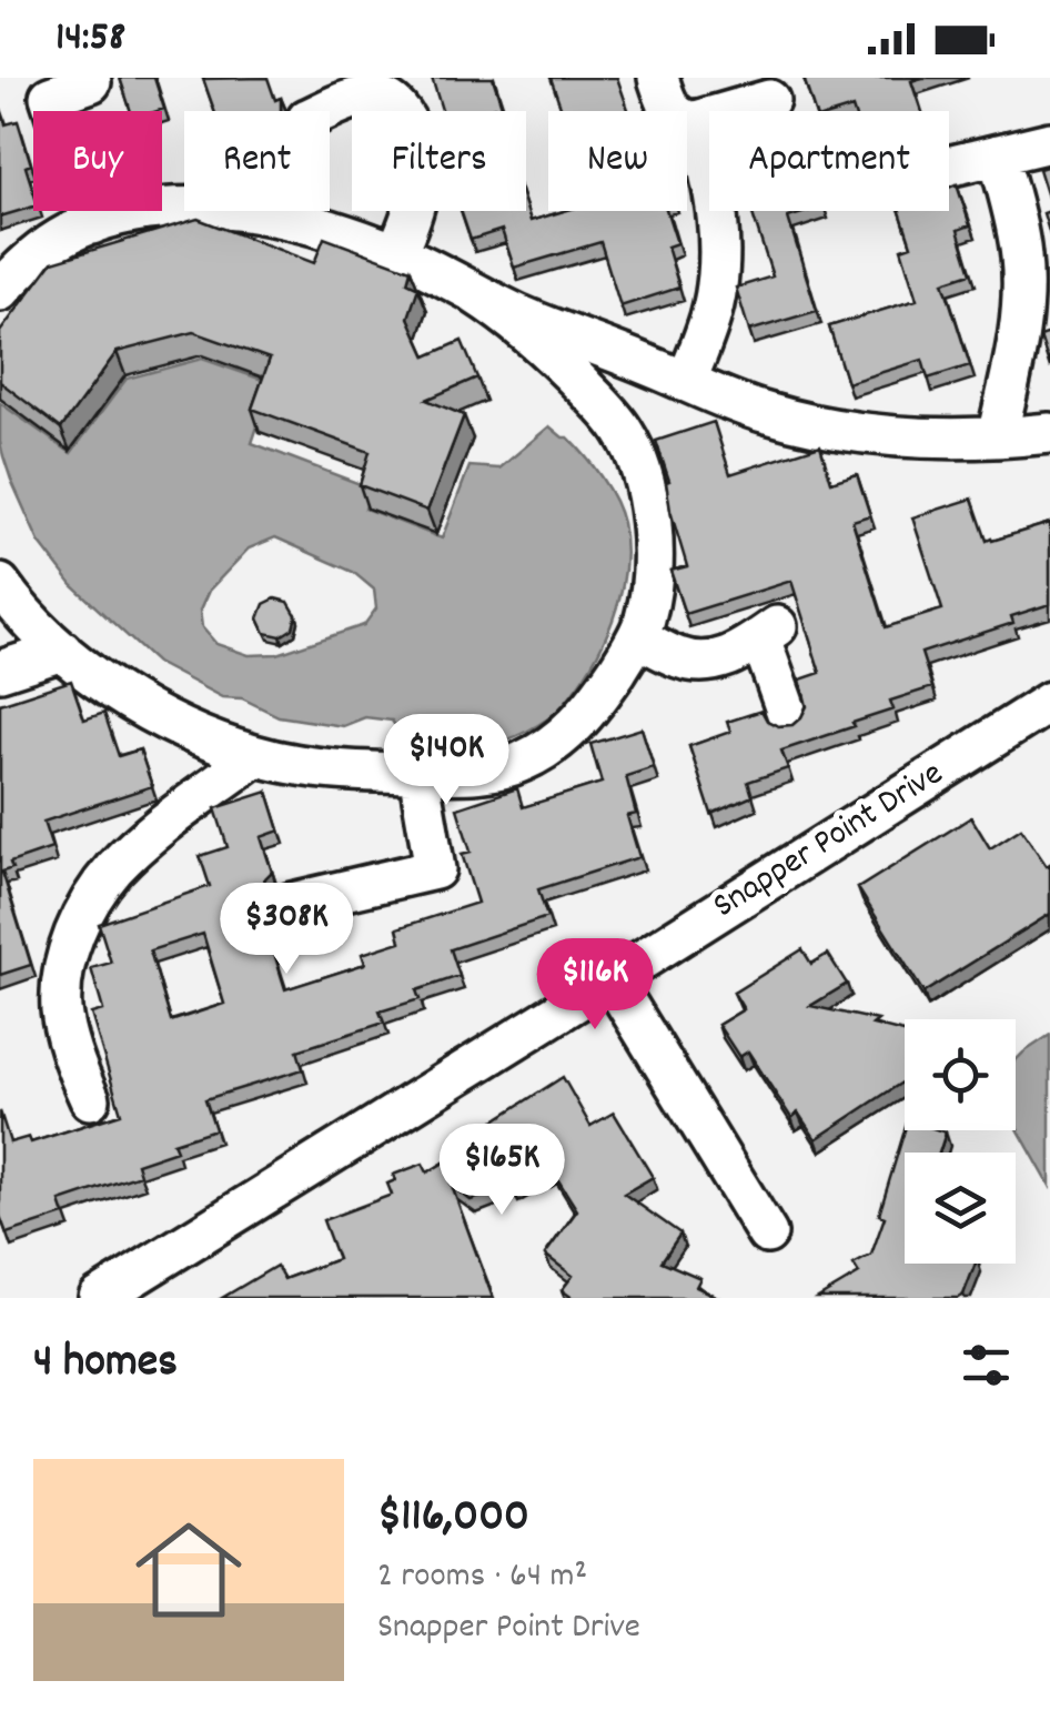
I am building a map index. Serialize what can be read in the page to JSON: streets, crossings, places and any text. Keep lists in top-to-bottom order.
{
  "streets": {
    "street": ["Snapper Point Drive"]
  },
  "page": {
    "status": "14:58",
    "chip": [
      "Buy",
      "Rent",
      "Filters",
      "New",
      "Apartment"
    ],
    "price": [
      "$140K",
      "$308K",
      "$116K",
      "$165K"
    ],
    "heading": "4 homes",
    "list": [
      {
        "name": "$116,000",
        "note": "2 rooms · 64 m² · Snapper Point Drive"
      }
    ]
  }
}
